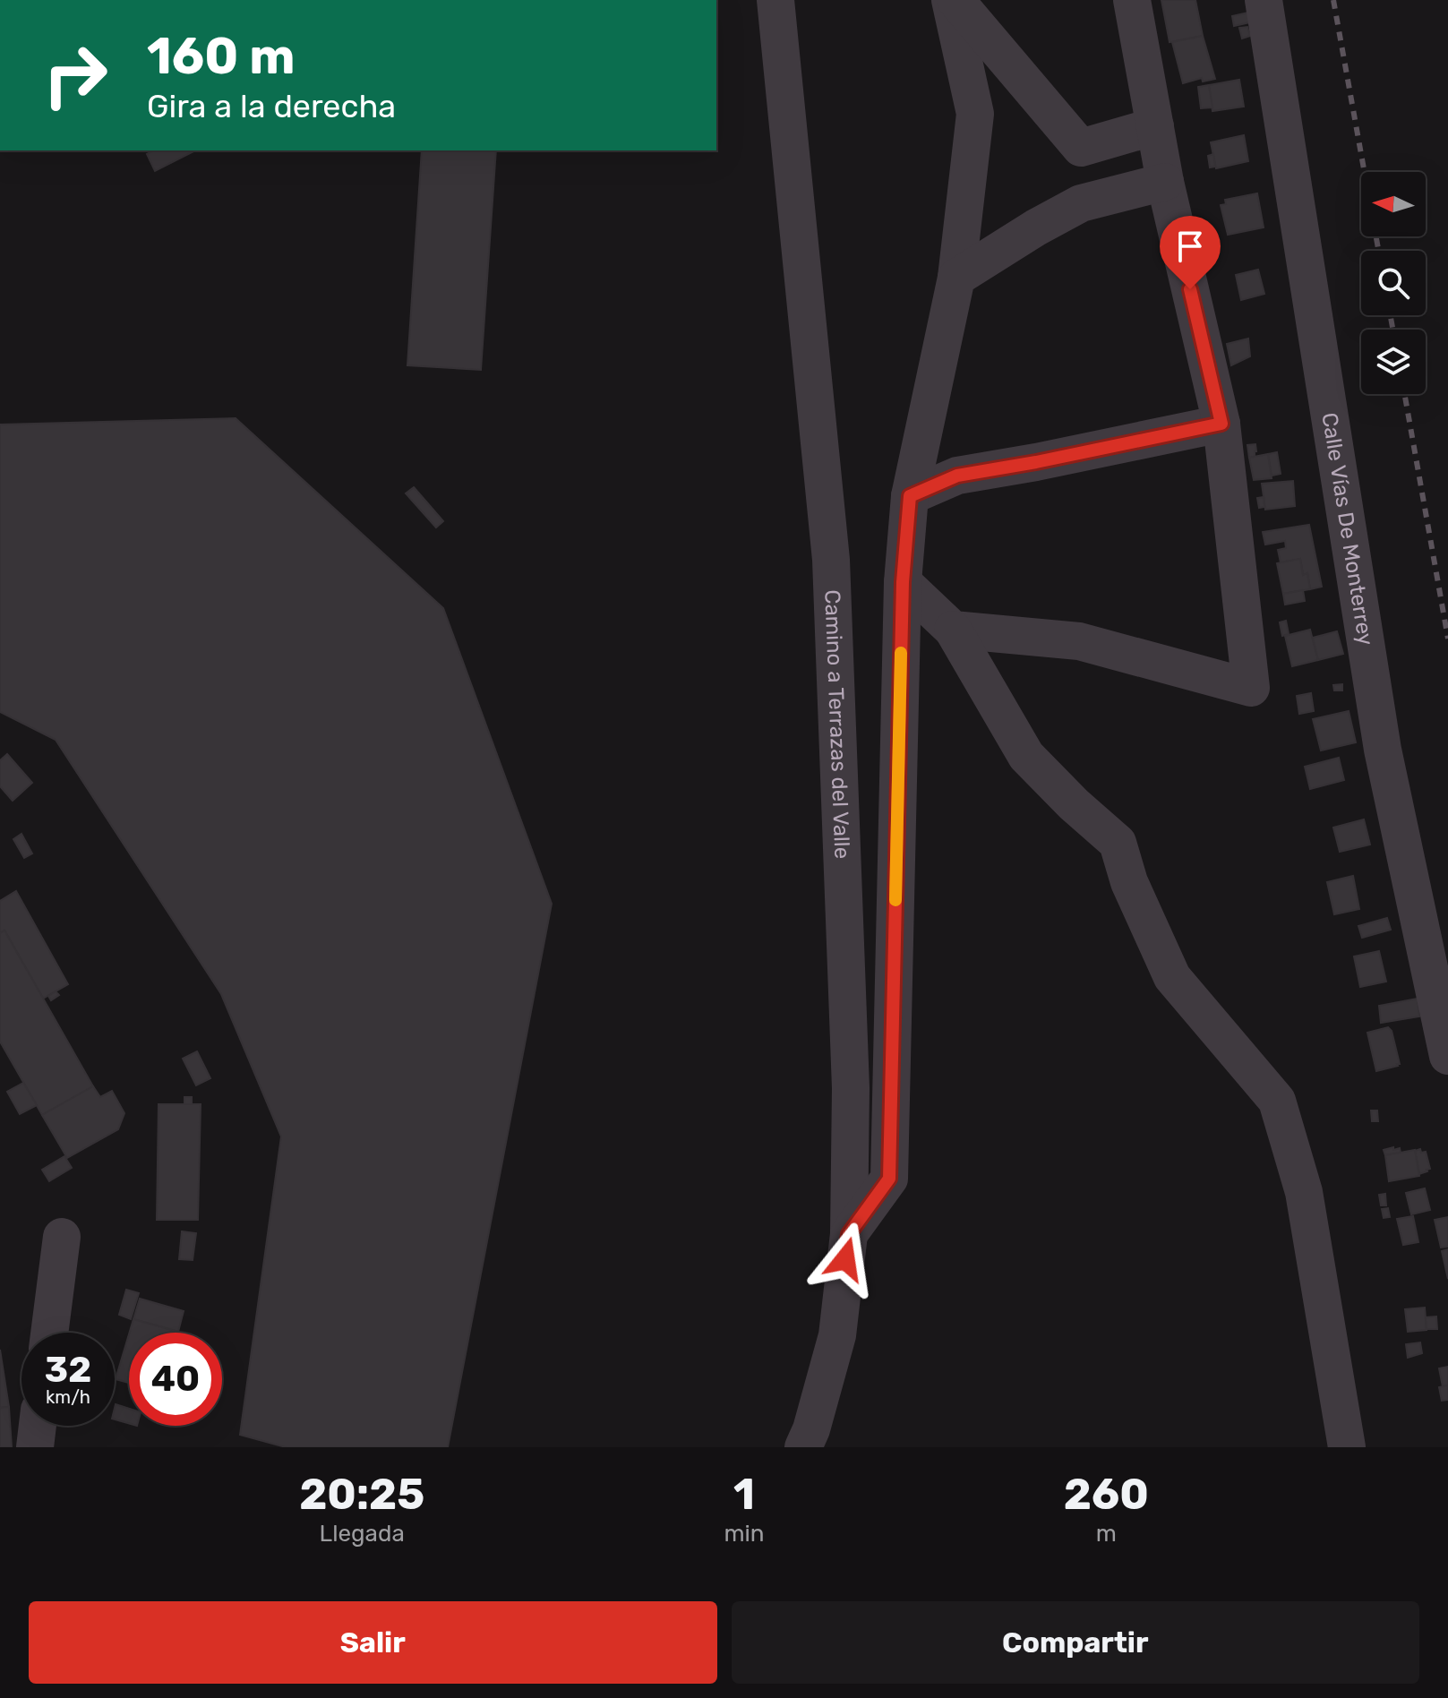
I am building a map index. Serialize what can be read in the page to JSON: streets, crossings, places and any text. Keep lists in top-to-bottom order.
{
  "streets": {
    "street": ["Calle Vías De Monterrey", "Camino a Terrazas del Valle"]
  },
  "north": "left",
  "page": {
    "turn": ["160 m", "Gira a la derecha"],
    "speed": "32 km/h",
    "limit": "40",
    "eta": [
      "20:25",
      "Llegada",
      "1",
      "min",
      "260",
      "m"
    ],
    "buttons": ["Salir", "Compartir"]
  }
}
